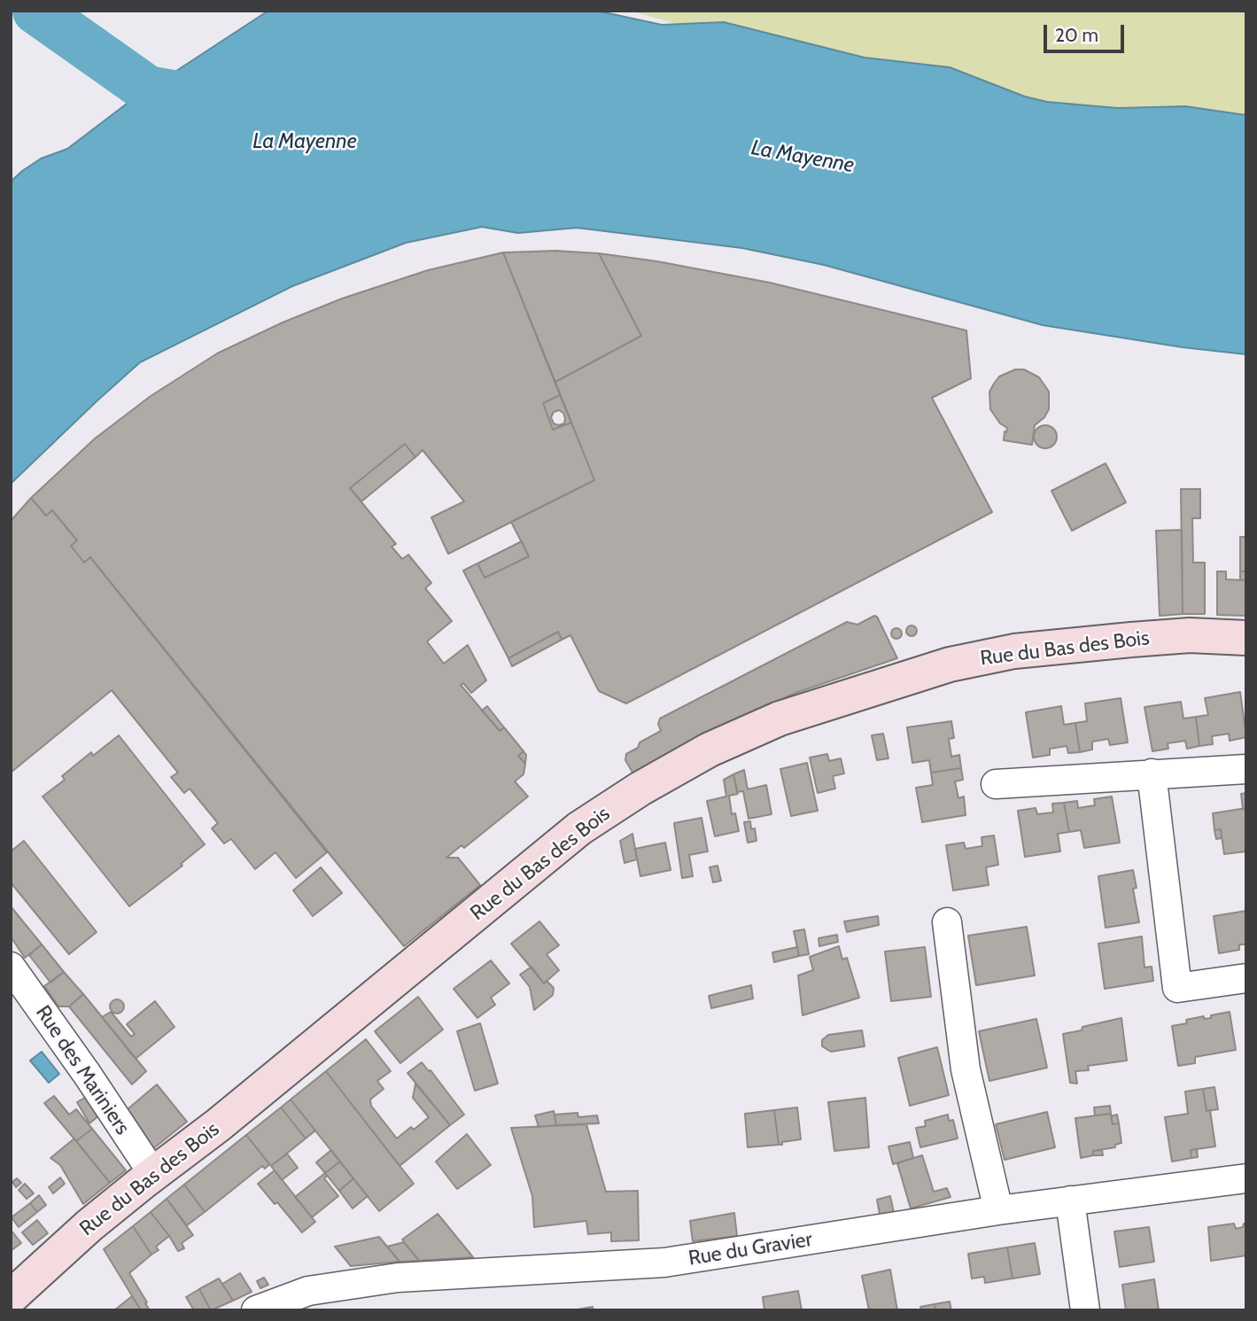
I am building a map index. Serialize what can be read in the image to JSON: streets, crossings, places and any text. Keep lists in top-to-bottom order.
{
  "streets": {
    "street": ["Rue du Bas des Bois", "Rue des Mariniers", "Rue du Gravier"]
  },
  "crossings": [
    ["Rue du Bas des Bois", "Rue des Mariniers"]
  ],
  "water": ["La Mayenne"],
  "scale_bar": "20 m"
}
